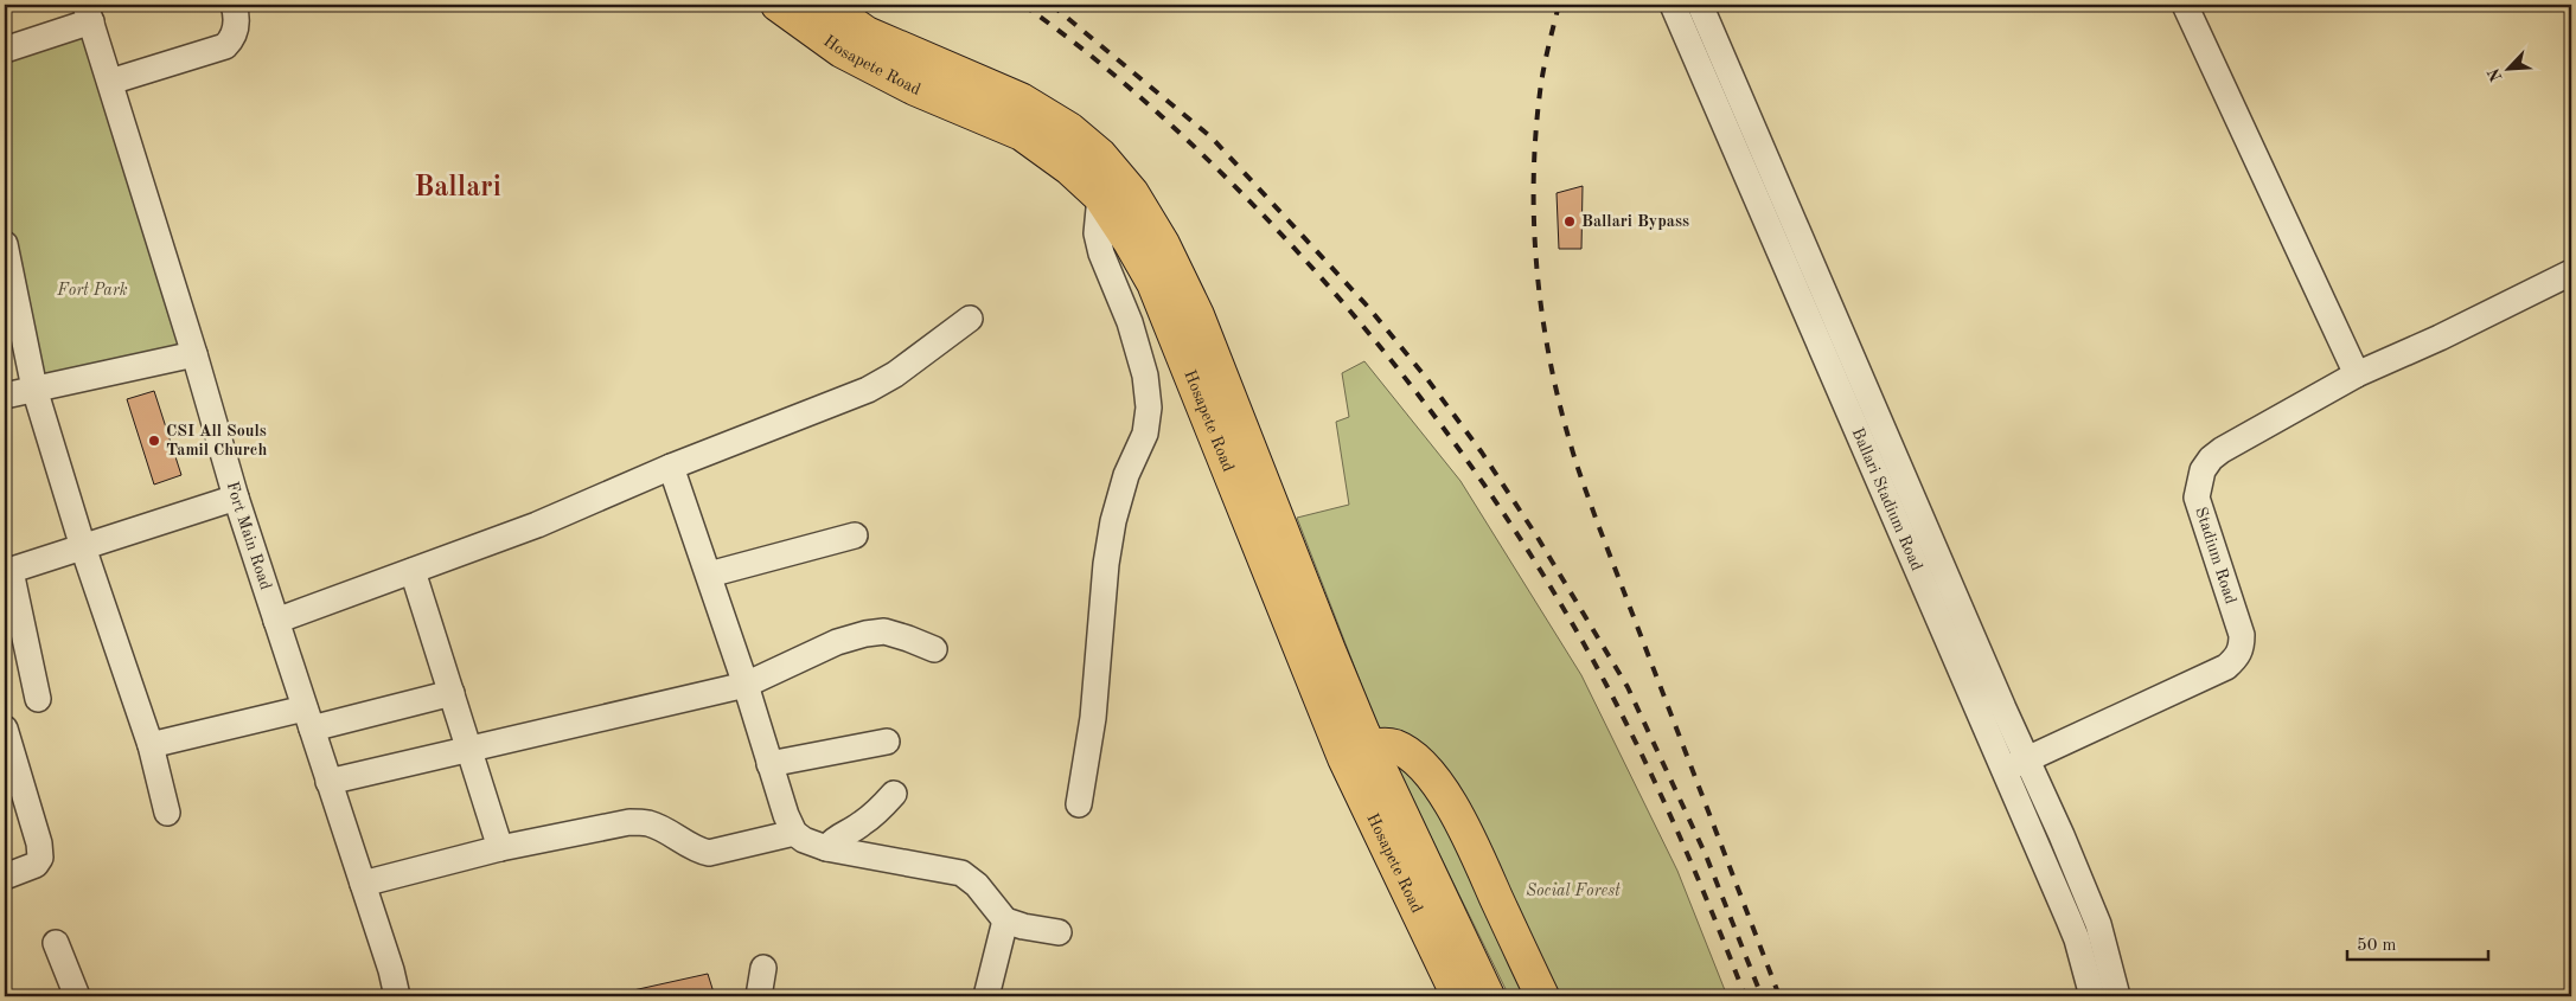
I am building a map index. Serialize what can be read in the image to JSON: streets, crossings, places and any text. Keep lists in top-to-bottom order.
{
  "streets": {
    "highway": ["Hosapete Road"],
    "street": ["Ballari Stadium Road", "Fort Main Road", "Stadium Road"]
  },
  "crossings": [
    ["Ballari Stadium Road", "Stadium Road"]
  ],
  "districts": ["Ballari"],
  "parks": ["Fort Park", "Social Forest"],
  "places": ["Ballari Bypass", "CSI All Souls Tamil Church"],
  "scale_bar": "50 m",
  "north": "bottom left"
}
